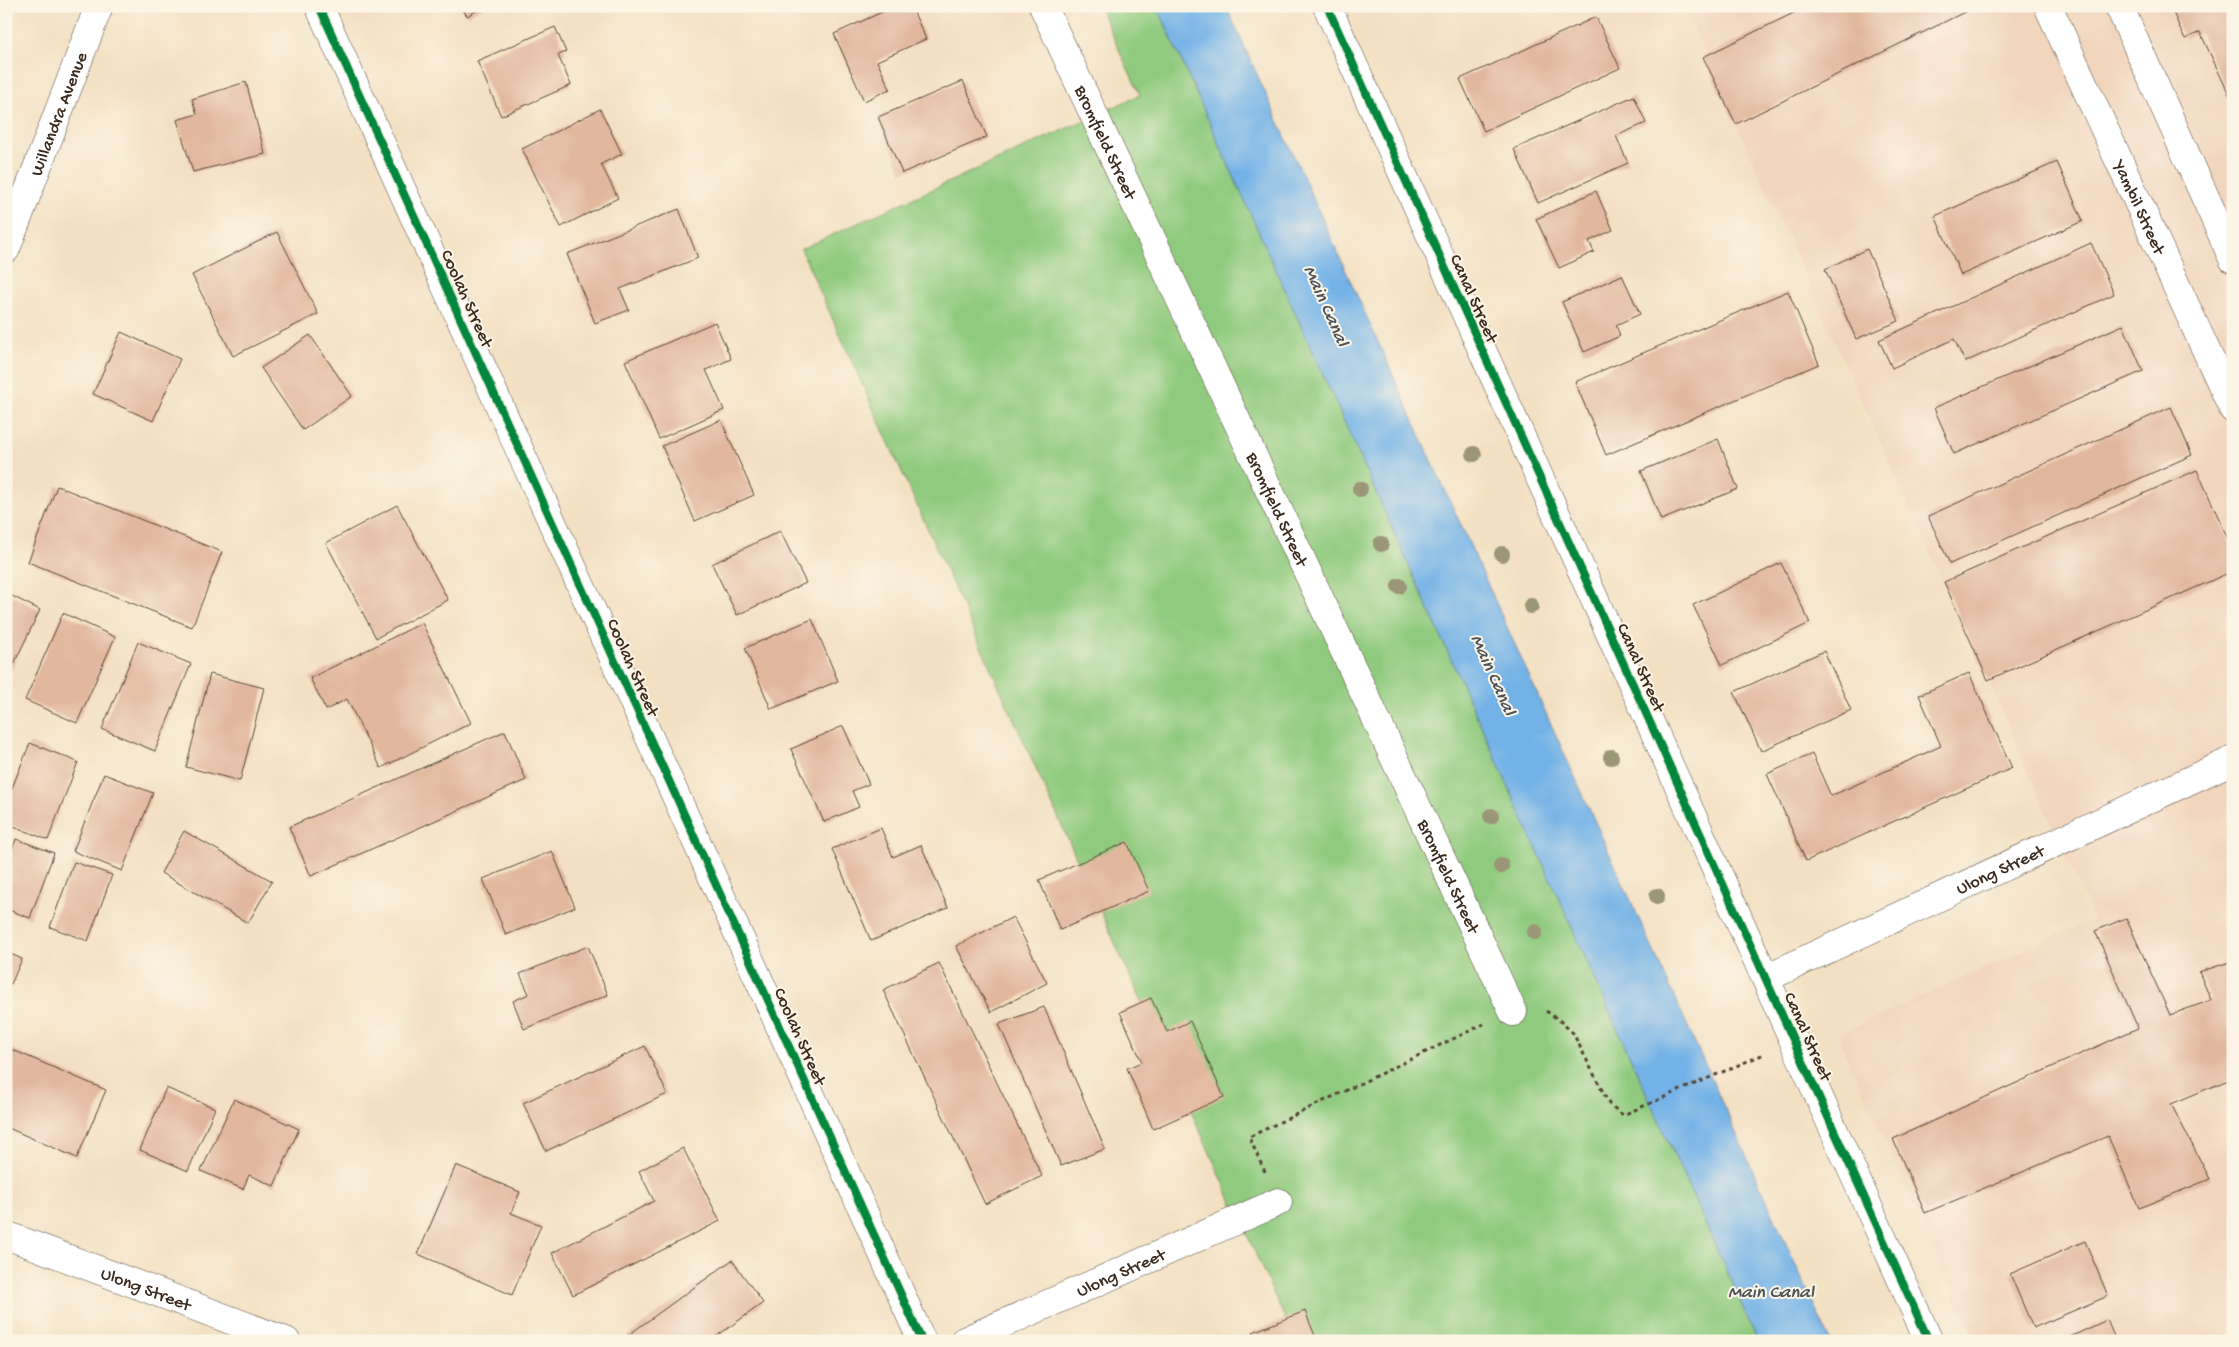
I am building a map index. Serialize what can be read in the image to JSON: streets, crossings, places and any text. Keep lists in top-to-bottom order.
{
  "streets": {
    "street": [
      "Willandra Avenue",
      "Bromfield Street",
      "Yambil Street",
      "Coolah Street",
      "Canal Street",
      "Ulong Street"
    ]
  },
  "crossings": [
    ["Canal Street", "Ulong Street"]
  ],
  "water": ["Main Canal"]
}
